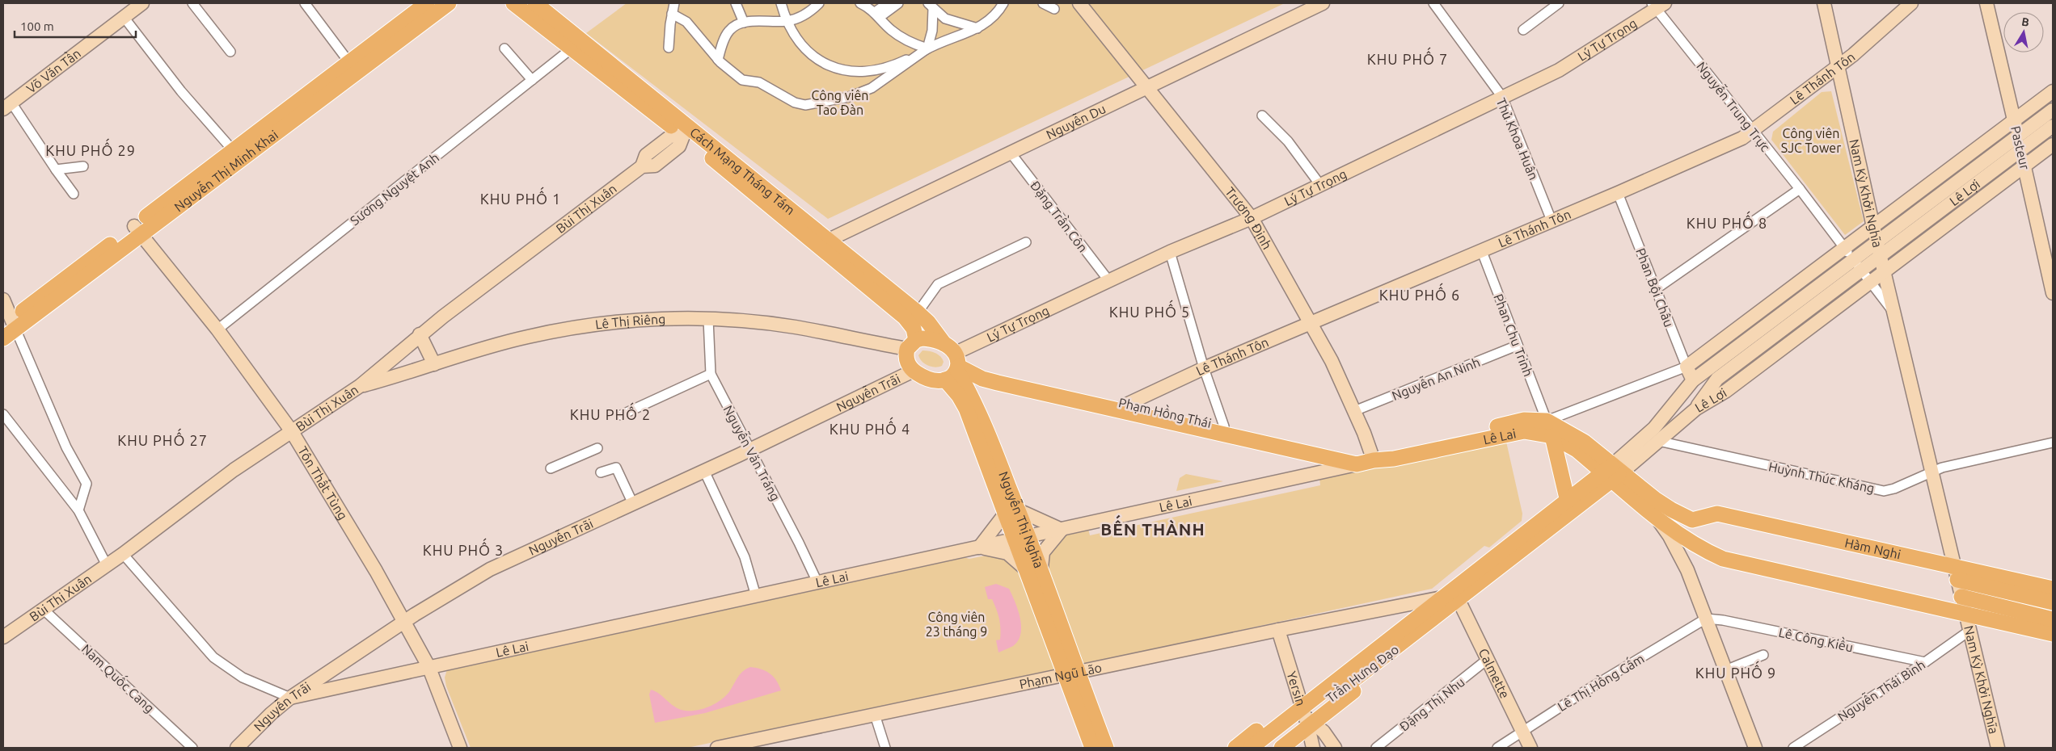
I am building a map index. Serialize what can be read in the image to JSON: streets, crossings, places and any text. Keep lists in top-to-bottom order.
{
  "streets": {
    "main road": [
      "Nguyễn Thị Minh Khai",
      "Cách Mạng Tháng Tám",
      "Phạm Hồng Thái",
      "Lê Lai",
      "Nguyễn Thị Nghĩa",
      "Hàm Nghi",
      "Trần Hưng Đạo"
    ],
    "street": [
      "Lý Tự Trọng",
      "Võ Văn Tần",
      "Lê Thánh Tôn",
      "Nguyễn Trung Trực",
      "Nguyễn Du",
      "Thủ Khoa Huân",
      "Pasteur",
      "Sương Nguyệt Anh",
      "Nam Kỳ Khởi Nghĩa",
      "Lê Lợi",
      "Bùi Thị Xuân",
      "Đặng Trần Côn",
      "Trương Định",
      "Phan Bội Châu",
      "Lê Thị Riêng",
      "Phan Chu Trinh",
      "Nguyễn An Ninh",
      "Nguyễn Trãi",
      "Nguyễn Văn Tráng",
      "Huỳnh Thúc Kháng",
      "Tôn Thất Tùng",
      "Lê Công Kiều",
      "Calmette",
      "Phạm Ngũ Lão",
      "Nam Quốc Cang",
      "Lê Thị Hồng Gấm",
      "Yersin",
      "Nguyễn Thái Bình",
      "Ðặng Thị Nhu"
    ]
  },
  "crossings": [
    ["Lý Tự Trọng", "Nguyễn Trung Trực"],
    ["Lý Tự Trọng", "Thủ Khoa Huân"],
    ["Lý Tự Trọng", "Cách Mạng Tháng Tám"],
    ["Lý Tự Trọng", "Đặng Trần Côn"],
    ["Lý Tự Trọng", "Trương Định"],
    ["Lý Tự Trọng", "Lê Thị Riêng"],
    ["Lý Tự Trọng", "Nguyễn Trãi"],
    ["Lý Tự Trọng", "Phạm Hồng Thái"],
    ["Lý Tự Trọng", "Nguyễn Thị Nghĩa"],
    ["Lê Thánh Tôn", "Nguyễn Trung Trực"],
    ["Lê Thánh Tôn", "Thủ Khoa Huân"],
    ["Lê Thánh Tôn", "Nam Kỳ Khởi Nghĩa"],
    ["Lê Thánh Tôn", "Trương Định"],
    ["Lê Thánh Tôn", "Phan Bội Châu"],
    ["Lê Thánh Tôn", "Phan Chu Trinh"],
    ["Lê Thánh Tôn", "Phạm Hồng Thái"],
    ["Nguyễn Trung Trực", "Nam Kỳ Khởi Nghĩa"],
    ["Nguyễn Trung Trực", "Lê Lợi"],
    ["Nguyễn Du", "Cách Mạng Tháng Tám"],
    ["Nguyễn Du", "Đặng Trần Côn"],
    ["Nguyễn Du", "Trương Định"],
    ["Pasteur", "Lê Lợi"],
    ["Nguyễn Thị Minh Khai", "Tôn Thất Tùng"],
    ["Cách Mạng Tháng Tám", "Sương Nguyệt Anh"],
    ["Cách Mạng Tháng Tám", "Bùi Thị Xuân"],
    ["Cách Mạng Tháng Tám", "Lê Thị Riêng"],
    ["Cách Mạng Tháng Tám", "Nguyễn Trãi"],
    ["Cách Mạng Tháng Tám", "Phạm Hồng Thái"],
    ["Cách Mạng Tháng Tám", "Nguyễn Thị Nghĩa"],
    ["Sương Nguyệt Anh", "Tôn Thất Tùng"],
    ["Nam Kỳ Khởi Nghĩa", "Lê Lợi"],
    ["Nam Kỳ Khởi Nghĩa", "Huỳnh Thúc Kháng"],
    ["Nam Kỳ Khởi Nghĩa", "Hàm Nghi"],
    ["Nam Kỳ Khởi Nghĩa", "Nguyễn Thái Bình"],
    ["Lê Lợi", "Phan Bội Châu"],
    ["Lê Lợi", "Lê Lai"],
    ["Lê Lợi", "Hàm Nghi"],
    ["Bùi Thị Xuân", "Lê Thị Riêng"],
    ["Bùi Thị Xuân", "Tôn Thất Tùng"],
    ["Bùi Thị Xuân", "Nam Quốc Cang"],
    ["Trương Định", "Nguyễn An Ninh"],
    ["Trương Định", "Phạm Hồng Thái"],
    ["Trương Định", "Lê Lai"],
    ["Lê Thị Riêng", "Nguyễn Trãi"],
    ["Lê Thị Riêng", "Phạm Hồng Thái"],
    ["Lê Thị Riêng", "Nguyễn Văn Tráng"],
    ["Lê Thị Riêng", "Nguyễn Thị Nghĩa"],
    ["Phan Chu Trinh", "Nguyễn An Ninh"],
    ["Phan Chu Trinh", "Lê Lai"],
    ["Nguyễn Trãi", "Phạm Hồng Thái"],
    ["Nguyễn Trãi", "Lê Lai"],
    ["Nguyễn Trãi", "Nguyễn Văn Tráng"],
    ["Nguyễn Trãi", "Tôn Thất Tùng"],
    ["Nguyễn Trãi", "Nguyễn Thị Nghĩa"],
    ["Phạm Hồng Thái", "Lê Lai"],
    ["Phạm Hồng Thái", "Nguyễn Thị Nghĩa"],
    ["Lê Lai", "Nguyễn Văn Tráng"],
    ["Lê Lai", "Tôn Thất Tùng"],
    ["Lê Lai", "Nguyễn Thị Nghĩa"],
    ["Lê Lai", "Hàm Nghi"],
    ["Nguyễn Thị Nghĩa", "Phạm Ngũ Lão"],
    ["Lê Công Kiều", "Lê Thị Hồng Gấm"],
    ["Lê Công Kiều", "Nguyễn Thái Bình"],
    ["Trần Hưng Đạo", "Calmette"],
    ["Trần Hưng Đạo", "Phạm Ngũ Lão"],
    ["Trần Hưng Đạo", "Yersin"],
    ["Calmette", "Lê Thị Hồng Gấm"],
    ["Calmette", "Ðặng Thị Nhu"],
    ["Phạm Ngũ Lão", "Yersin"]
  ],
  "districts": [
    "KHU PHỐ 7",
    "KHU PHỐ 29",
    "KHU PHỐ 1",
    "KHU PHỐ 8",
    "KHU PHỐ 6",
    "KHU PHỐ 5",
    "KHU PHỐ 2",
    "KHU PHỐ 4",
    "KHU PHỐ 27",
    "BẾN THÀNH",
    "KHU PHỐ 3",
    "KHU PHỐ 9"
  ],
  "parks": ["Công viên Tao Đàn", "Công viên SJC Tower", "Công viên 23 tháng 9"],
  "scale_bar": "100 m",
  "north": "top"
}
